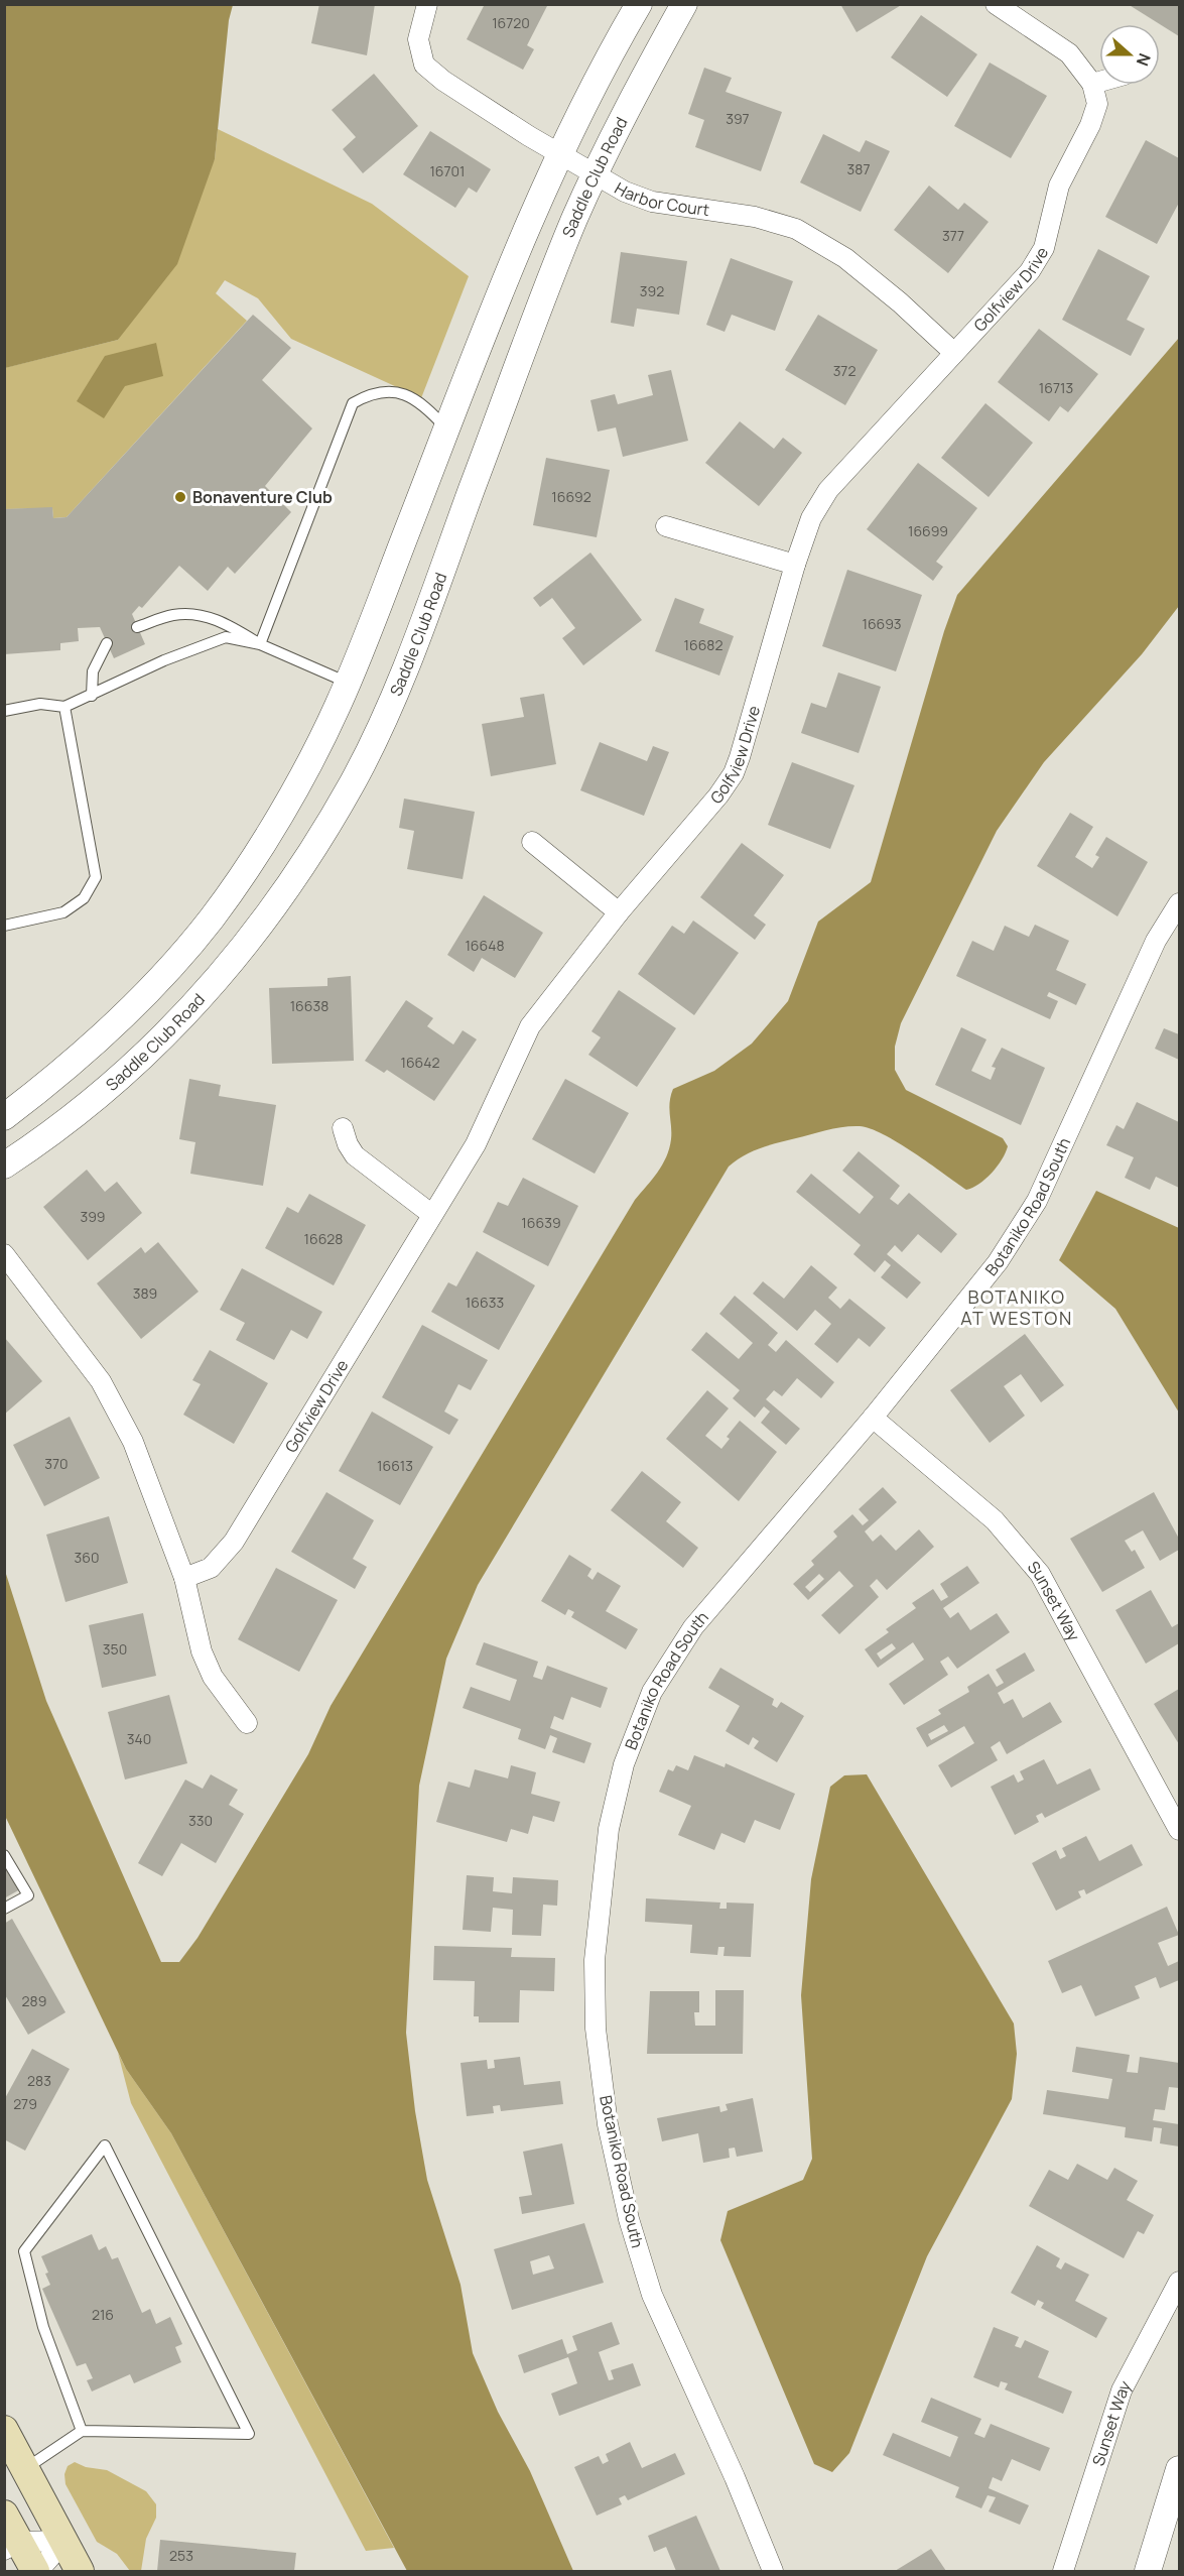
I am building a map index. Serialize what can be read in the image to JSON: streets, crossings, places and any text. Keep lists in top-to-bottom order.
{
  "streets": {
    "street": [
      "Saddle Club Road",
      "Harbor Court",
      "Golfview Drive",
      "Botaniko Road South",
      "Sunset Way"
    ]
  },
  "crossings": [
    ["Saddle Club Road", "Harbor Court"],
    ["Harbor Court", "Golfview Drive"],
    ["Botaniko Road South", "Sunset Way"]
  ],
  "districts": ["BOTANIKO AT WESTON"],
  "places": ["Bonaventure Club"],
  "house_numbers": [
    "16720",
    "397",
    "387",
    "16701",
    "377",
    "392",
    "372",
    "16713",
    "16692",
    "16699",
    "16693",
    "16682",
    "16648",
    "16638",
    "16642",
    "399",
    "16639",
    "16628",
    "389",
    "16633",
    "370",
    "16613",
    "360",
    "350",
    "340",
    "330",
    "289",
    "283",
    "279",
    "216",
    "253"
  ],
  "north": "right"
}
